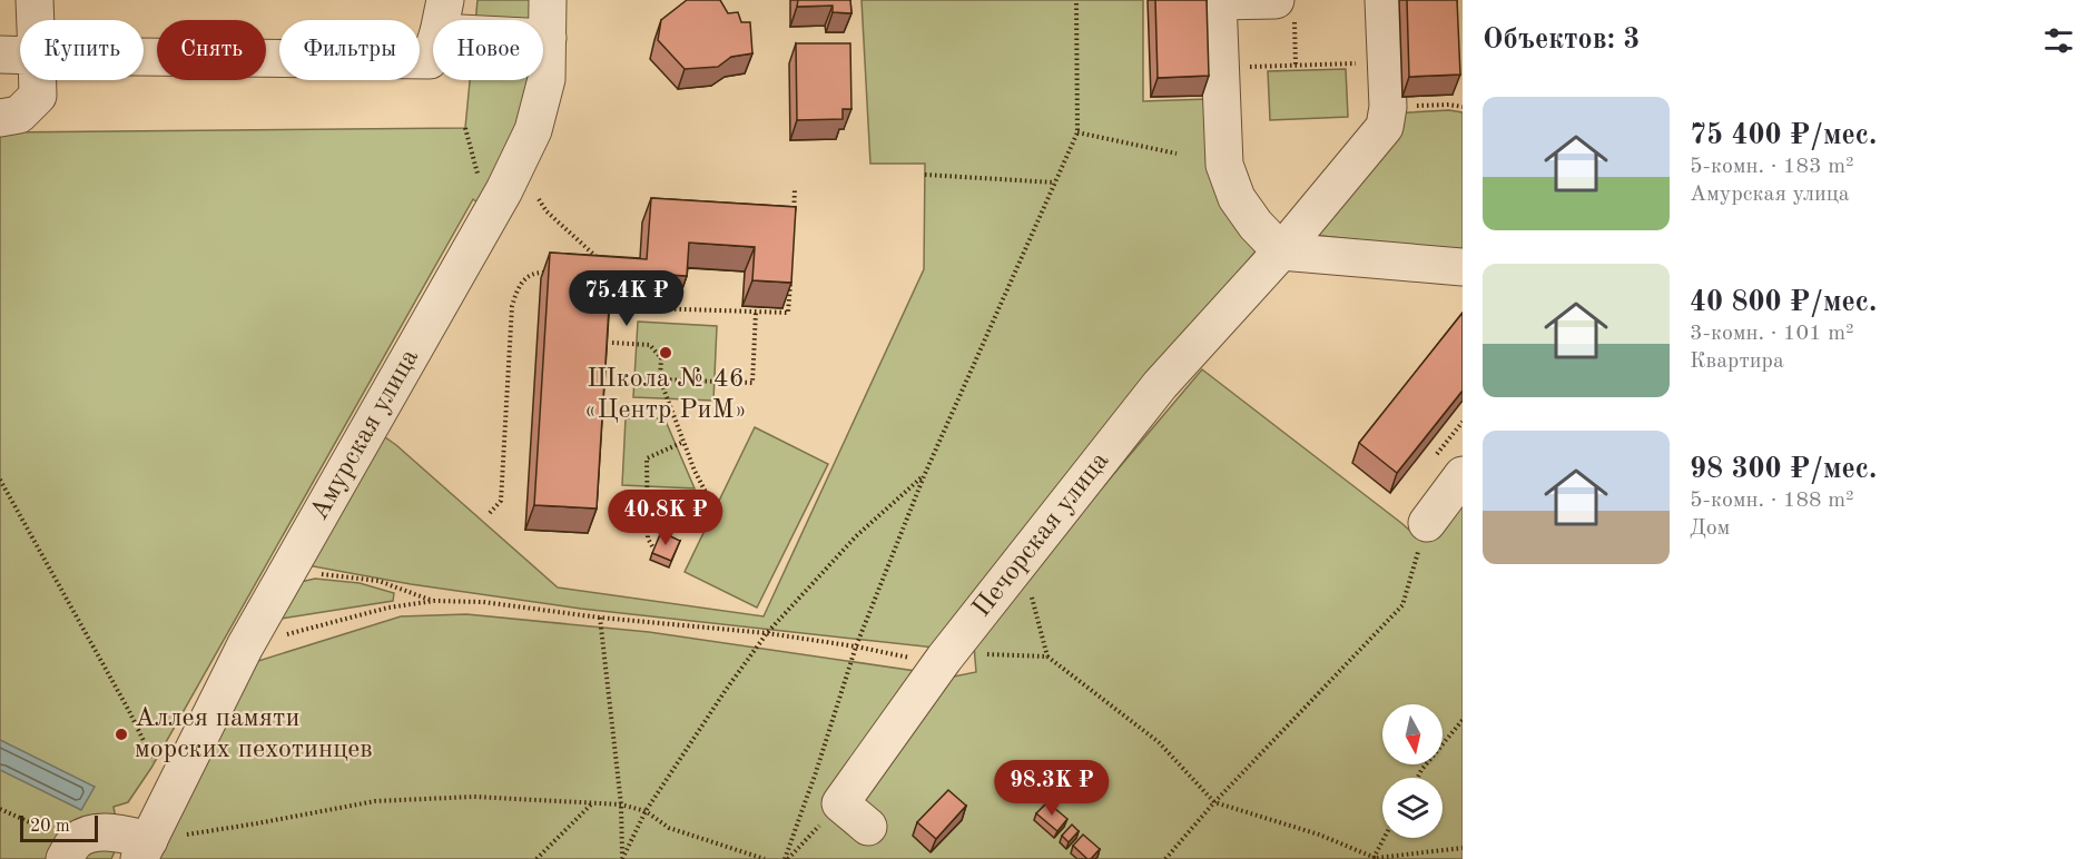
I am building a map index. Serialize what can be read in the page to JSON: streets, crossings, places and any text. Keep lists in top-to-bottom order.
{
  "streets": {
    "street": ["Амурская улица", "Печорская улица"]
  },
  "places": ["Школа № 46 «Центр РиМ»", "Аллея памяти морских пехотинцев"],
  "scale_bar": "20 m",
  "north": "bottom",
  "page": {
    "heading": "Объектов: 3",
    "chip": [
      "Купить",
      "Снять",
      "Фильтры",
      "Новое"
    ],
    "list": [
      {
        "name": "75 400 ₽/мес.",
        "note": "5-комн. · 183 m² · Амурская улица"
      },
      {
        "name": "40 800 ₽/мес.",
        "note": "3-комн. · 101 m² · Квартира"
      },
      {
        "name": "98 300 ₽/мес.",
        "note": "5-комн. · 188 m² · Дом"
      }
    ],
    "price": ["75.4K ₽", "40.8K ₽", "98.3K ₽"],
    "scale": "20 m"
  }
}
